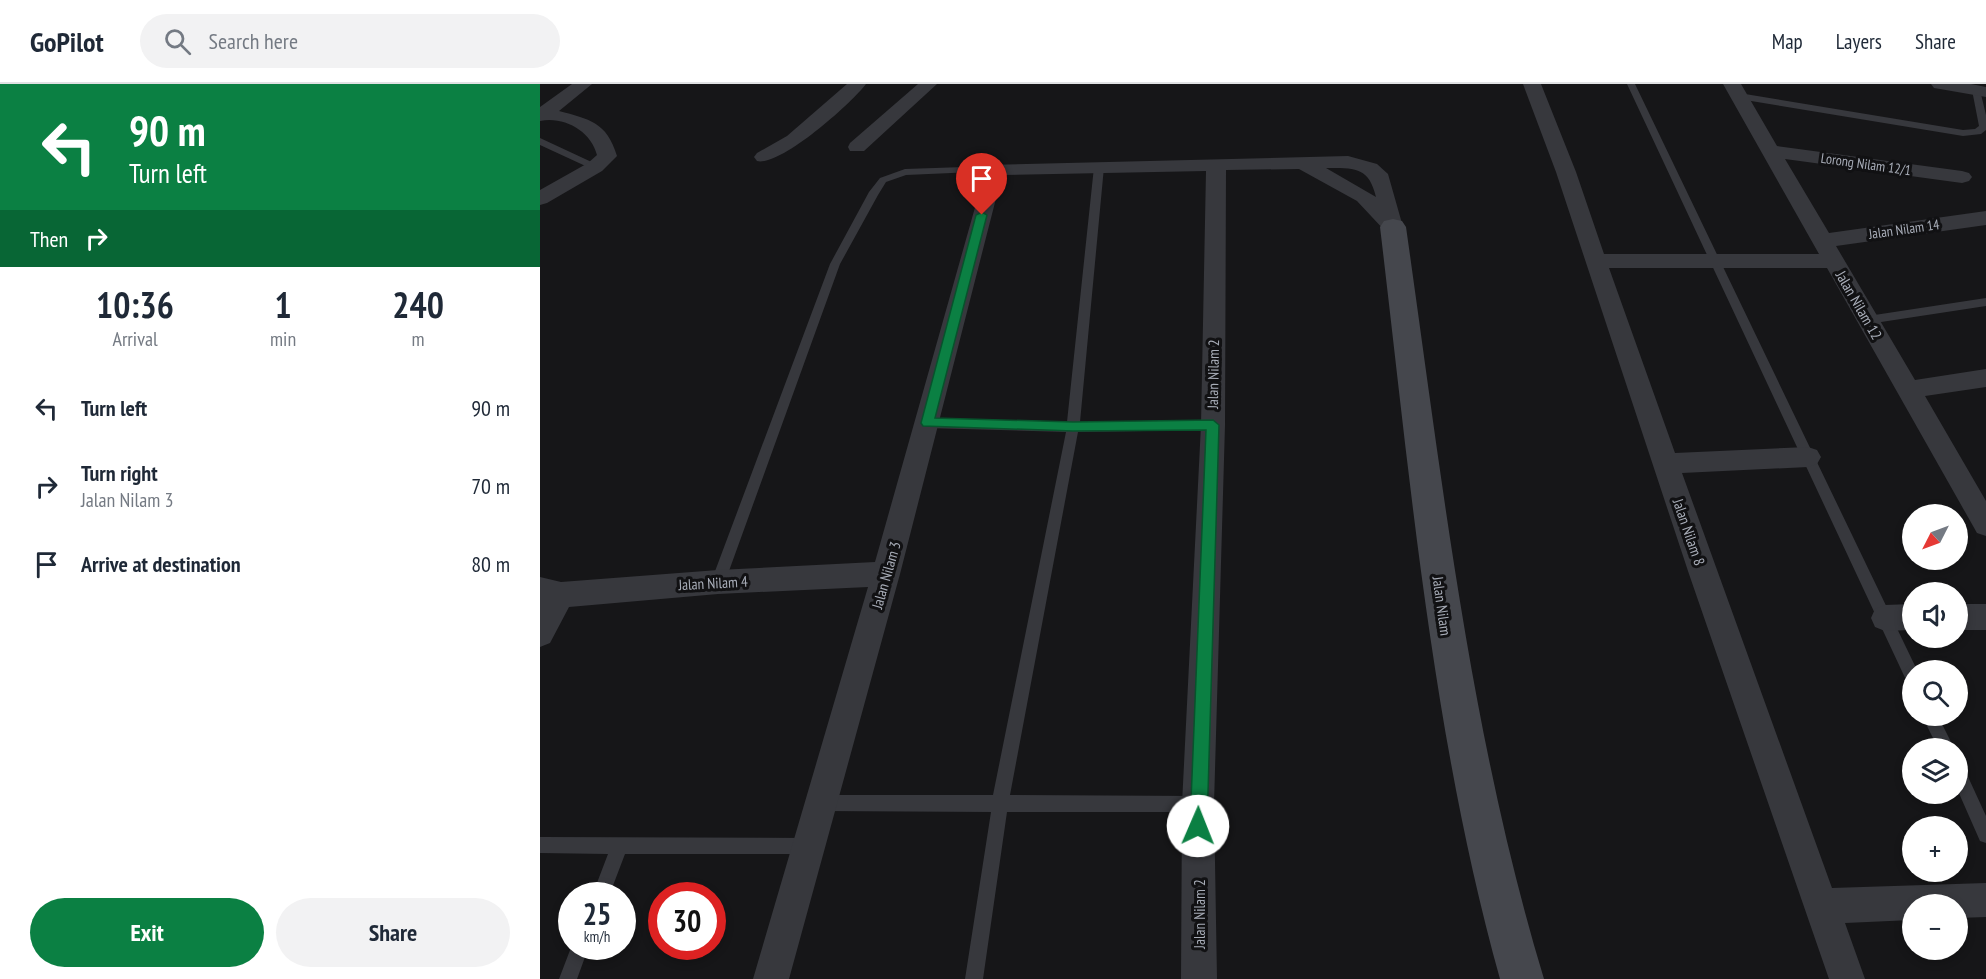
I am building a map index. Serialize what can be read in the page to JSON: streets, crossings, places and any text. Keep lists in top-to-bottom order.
{
  "streets": {
    "street": [
      "Lorong Nilam 12/1",
      "Jalan Nilam 14",
      "Jalan Nilam 12",
      "Jalan Nilam 2",
      "Jalan Nilam 8",
      "Jalan Nilam 3",
      "Jalan Nilam 4",
      "Jalan Nilam"
    ]
  },
  "crossings": [
    ["Lorong Nilam 12/1", "Jalan Nilam 12"],
    ["Jalan Nilam 14", "Jalan Nilam 12"],
    ["Jalan Nilam 3", "Jalan Nilam 4"]
  ],
  "north": "bottom left",
  "page": {
    "header": "GoPilot",
    "search": "Search here",
    "nav": ["Map", "Layers", "Share"],
    "turn": ["90 m", "Turn left"],
    "then": "Then",
    "eta": [
      "10:36",
      "Arrival",
      "1",
      "min",
      "240",
      "m"
    ],
    "list": [
      {
        "name": "Turn left",
        "value": "90 m"
      },
      {
        "name": "Turn right",
        "note": "Jalan Nilam 3",
        "value": "70 m"
      },
      {
        "name": "Arrive at destination",
        "value": "80 m"
      }
    ],
    "map_buttons": ["+", "−"],
    "speed": "25 km/h",
    "limit": "30",
    "buttons": ["Exit", "Share"]
  }
}
